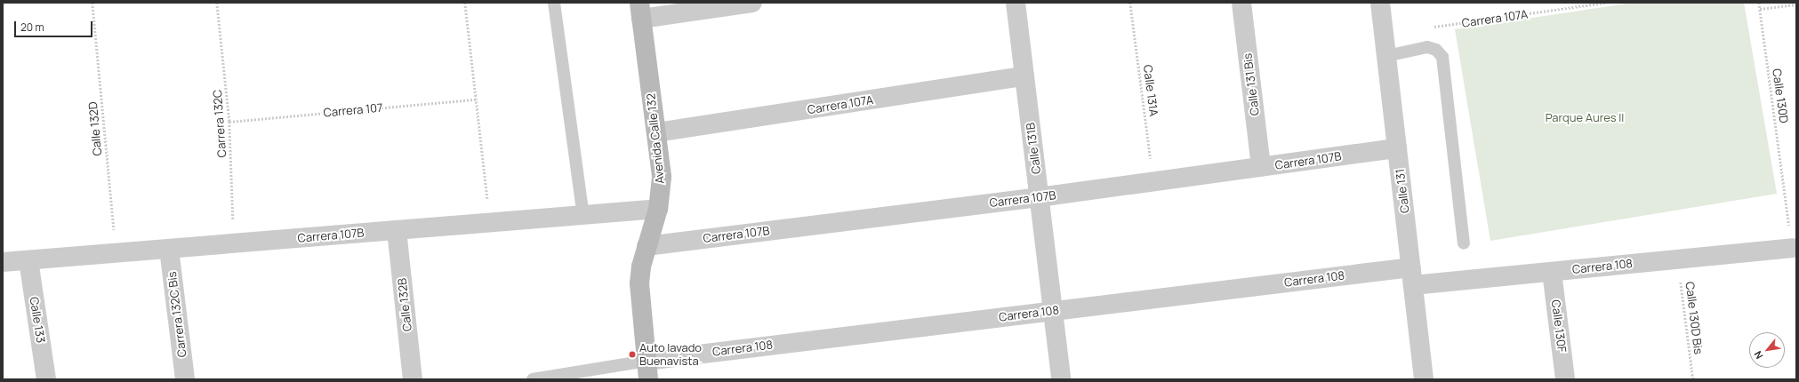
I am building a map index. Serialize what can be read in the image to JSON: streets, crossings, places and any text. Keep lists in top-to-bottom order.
{
  "streets": {
    "main road": ["Avenida Calle 132"],
    "street": [
      "Carrera 107A",
      "Calle 131 Bis",
      "Calle 131B",
      "Carrera 107B",
      "Calle 131",
      "Carrera 108",
      "Calle 132B",
      "Carrera 132C Bis",
      "Calle 133",
      "Calle 130F"
    ],
    "path": [
      "Calle 131A",
      "Calle 130D",
      "Carrera 107",
      "Carrera 132C",
      "Calle 132D",
      "Calle 130D Bis"
    ]
  },
  "crossings": [
    ["Carrera 107A", "Avenida Calle 132"],
    ["Carrera 107A", "Calle 131B"],
    ["Calle 131 Bis", "Carrera 107B"],
    ["Calle 131A", "Carrera 107B"],
    ["Calle 130D", "Carrera 108"],
    ["Carrera 107", "Carrera 132C"],
    ["Carrera 132C", "Carrera 107B"],
    ["Calle 132D", "Carrera 107B"],
    ["Avenida Calle 132", "Carrera 107B"],
    ["Avenida Calle 132", "Carrera 108"],
    ["Calle 131B", "Carrera 107B"],
    ["Calle 131B", "Carrera 108"],
    ["Carrera 107B", "Calle 131"],
    ["Carrera 107B", "Calle 132B"],
    ["Carrera 107B", "Carrera 132C Bis"],
    ["Carrera 107B", "Calle 133"],
    ["Calle 131", "Carrera 108"],
    ["Carrera 108", "Calle 130D Bis"],
    ["Carrera 108", "Calle 130F"]
  ],
  "parks": ["Parque Aures II"],
  "places": ["Auto lavado Buenavista"],
  "scale_bar": "20 m",
  "north": "bottom left"
}
